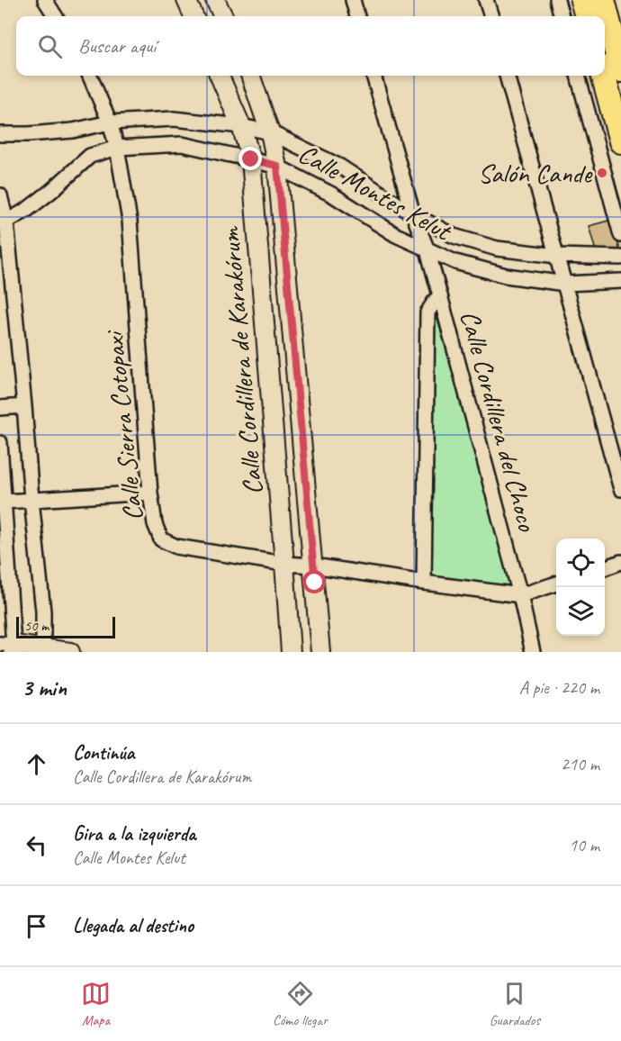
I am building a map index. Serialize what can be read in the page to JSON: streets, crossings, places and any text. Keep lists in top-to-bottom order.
{
  "streets": {
    "street": [
      "Calle Montes Kelut",
      "Calle Cordillera de Karakórum",
      "Calle Cordillera del Choco",
      "Calle Sierra Cotopaxi"
    ]
  },
  "crossings": [
    ["Calle Montes Kelut", "Calle Cordillera de Karakórum"],
    ["Calle Montes Kelut", "Calle Cordillera del Choco"],
    ["Calle Montes Kelut", "Calle Sierra Cotopaxi"],
    ["Calle Cordillera de Karakórum", "Calle Sierra Cotopaxi"],
    ["Calle Cordillera del Choco", "Calle Sierra Cotopaxi"]
  ],
  "places": ["Salón Cande"],
  "scale_bar": "50 m",
  "page": {
    "search": "Buscar aquí",
    "scale": "50 m",
    "heading": ["3 min", "A pie · 220 m"],
    "list": [
      ["Continúa", "Calle Cordillera de Karakórum", "210 m"],
      ["Gira a la izquierda", "Calle Montes Kelut", "10 m"],
      "Llegada al destino"
    ],
    "nav": ["Mapa", "Cómo llegar", "Guardados"]
  }
}
